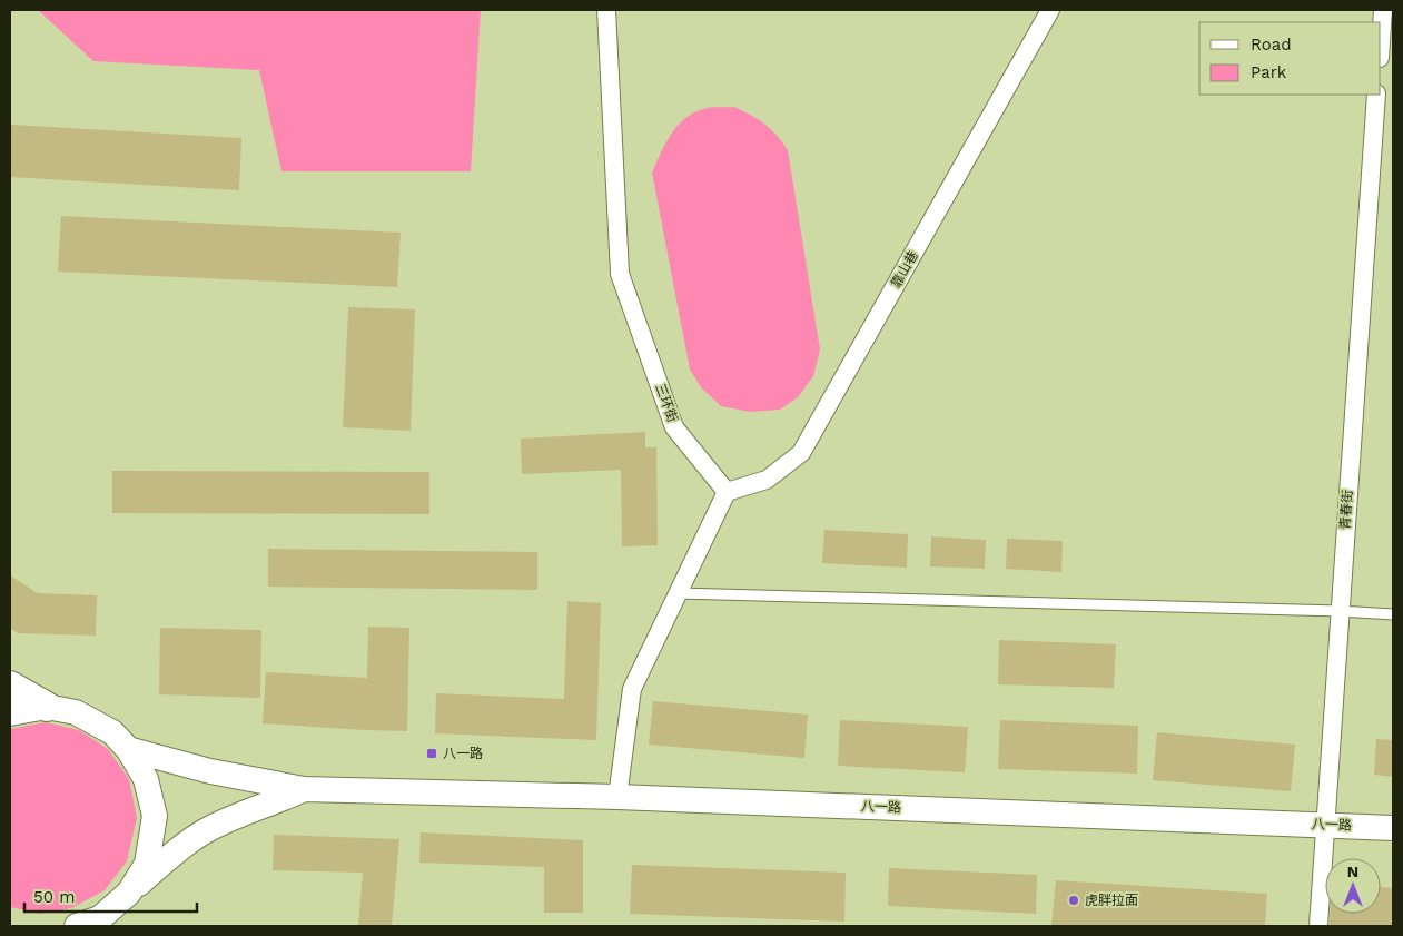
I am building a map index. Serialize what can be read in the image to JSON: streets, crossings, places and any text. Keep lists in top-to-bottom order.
{
  "streets": {
    "main road": ["八一路"],
    "street": ["靠山巷", "三环街", "青春街"]
  },
  "crossings": [
    ["靠山巷", "三环街"],
    ["青春街", "八一路"]
  ],
  "places": {
    "transit": ["八一路"],
    "other": ["虎胖拉面"]
  },
  "legend": ["Road", "Park"],
  "scale_bar": "50 m",
  "north": "top"
}
